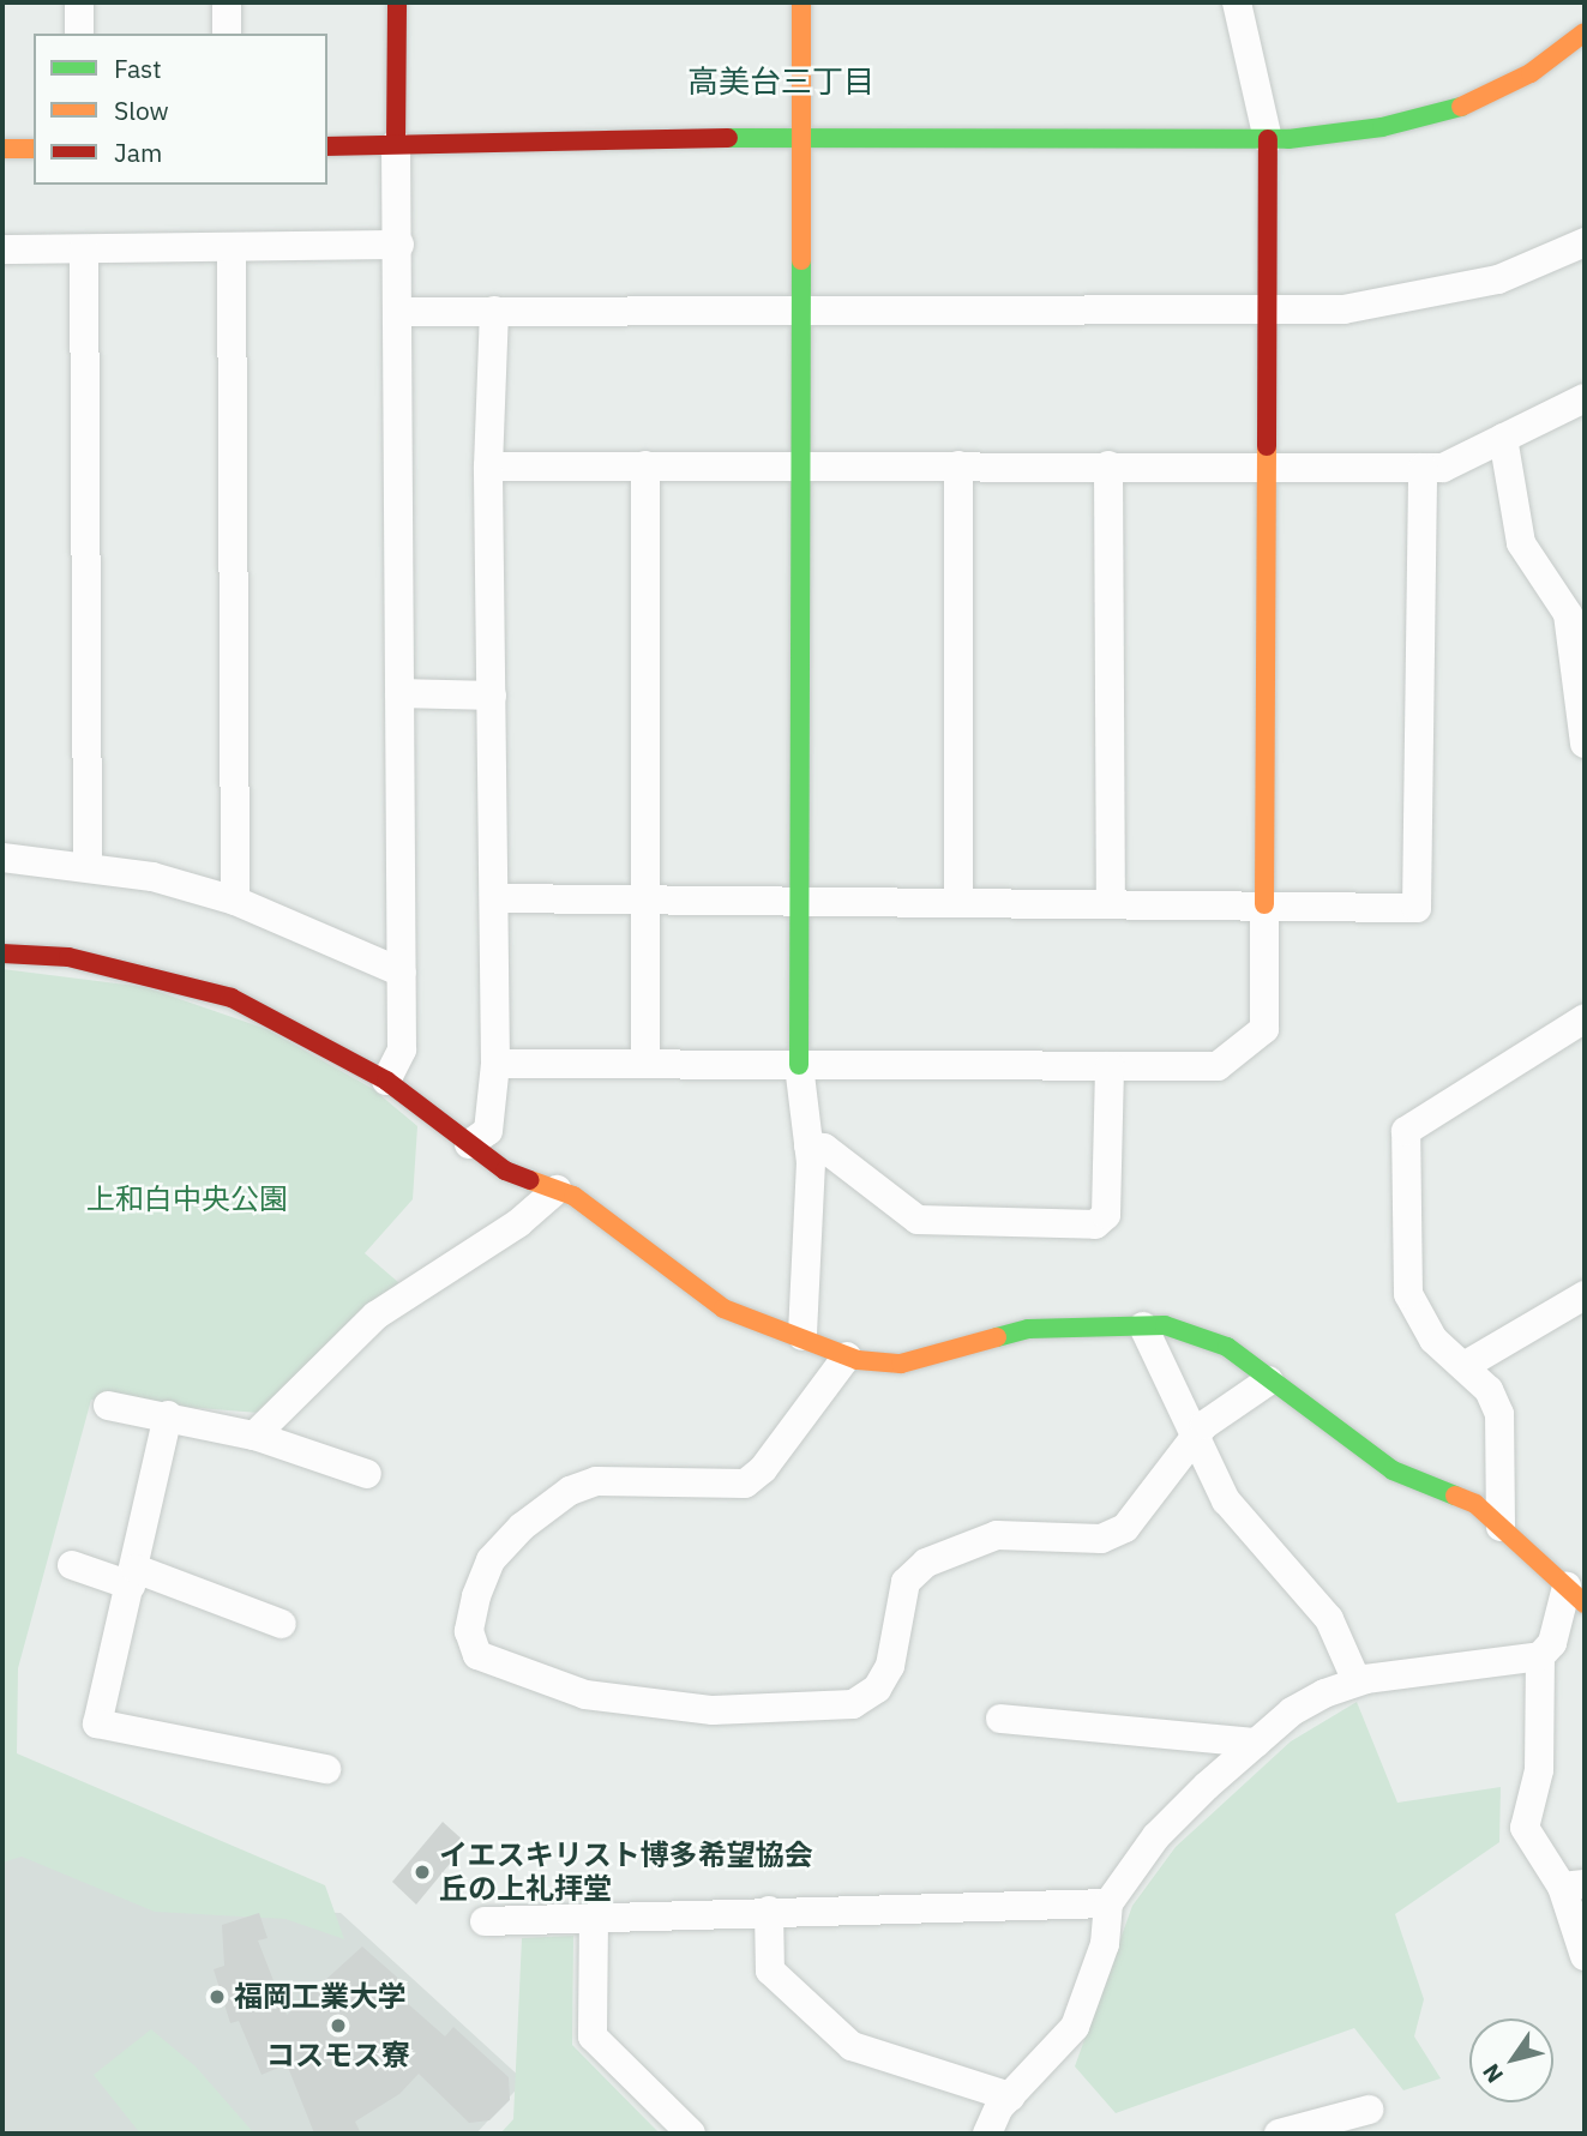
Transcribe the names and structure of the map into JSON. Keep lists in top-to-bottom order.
{
  "districts": ["高美台三丁目"],
  "parks": ["上和白中央公園"],
  "places": ["イエスキリスト博多希望協会 丘の上礼拝堂", "福岡工業大学", "コスモス寮"],
  "legend": ["Fast", "Slow", "Jam"],
  "north": "bottom left"
}
